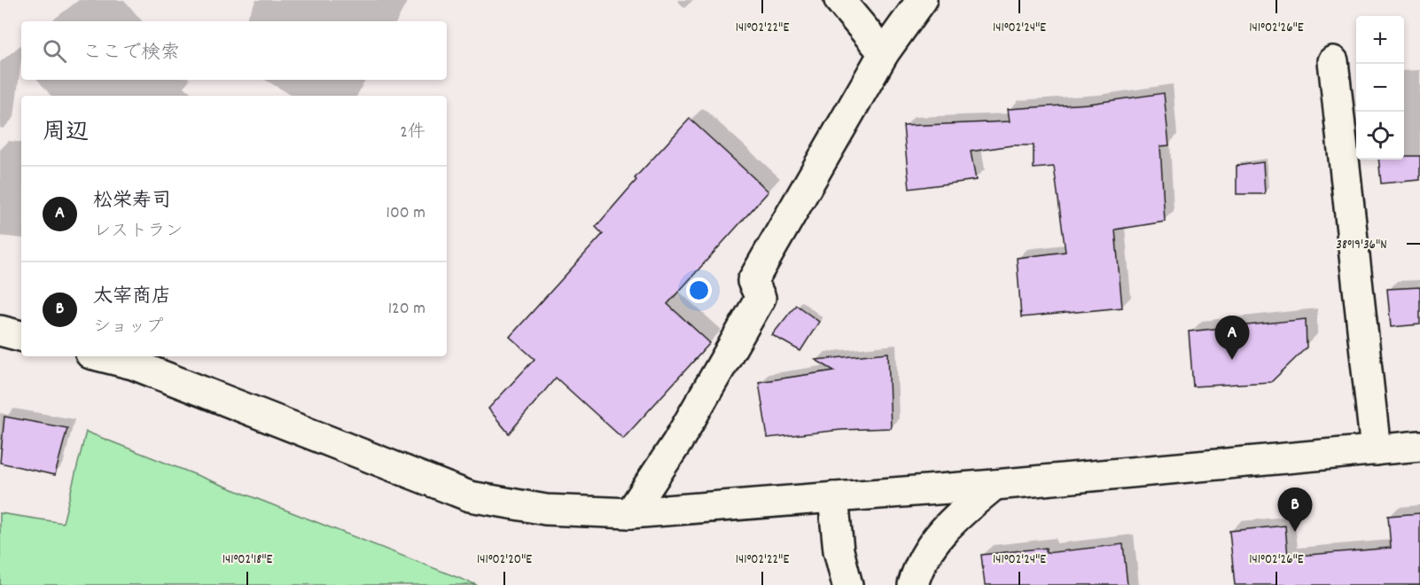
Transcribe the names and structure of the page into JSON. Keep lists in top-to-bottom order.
{
  "page": {
    "map_buttons": ["+", "−"],
    "search": "ここで検索",
    "heading": ["周辺", "2件"],
    "list": [
      {
        "mark": "A",
        "name": "松栄寿司",
        "note": "レストラン",
        "value": "100 m"
      },
      {
        "mark": "B",
        "name": "太宰商店",
        "note": "ショップ",
        "value": "120 m"
      }
    ],
    "pins": ["A", "B"]
  },
  "coordinates": [
    "141°02'22\"E",
    "141°02'24\"E",
    "141°02'26\"E",
    "38°19'36\"N",
    "141°02'18\"E",
    "141°02'20\"E"
  ]
}
